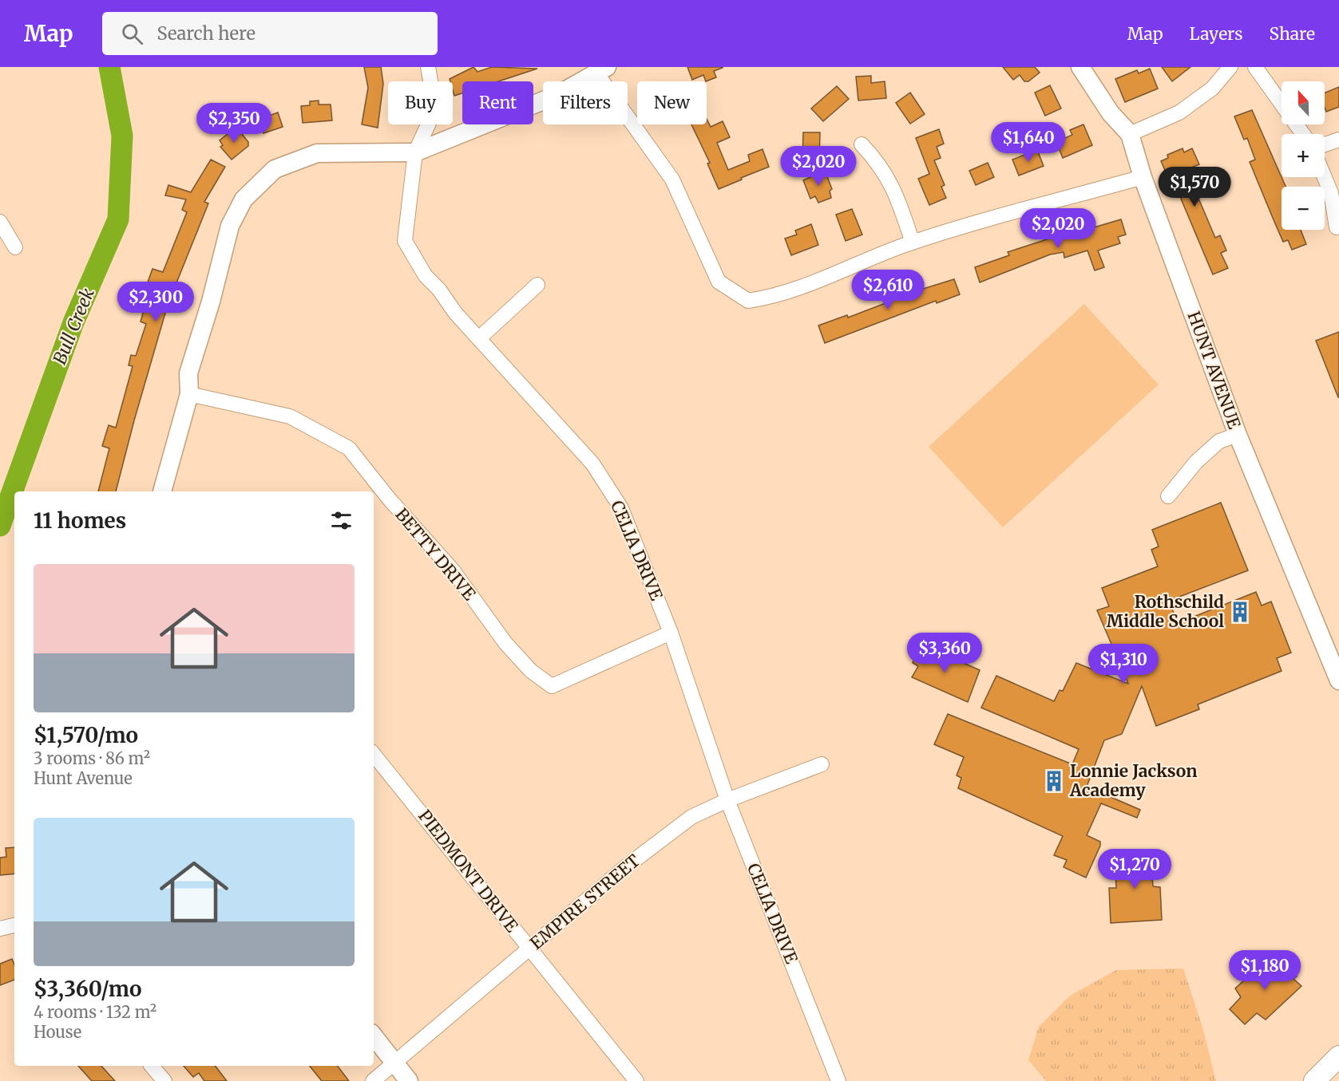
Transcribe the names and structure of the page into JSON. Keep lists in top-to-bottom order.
{
  "streets": {
    "street": [
      "HUNT AVENUE",
      "CELIA DRIVE",
      "BETTY DRIVE",
      "PIEDMONT DRIVE",
      "EMPIRE STREET"
    ]
  },
  "crossings": [
    ["CELIA DRIVE", "BETTY DRIVE"],
    ["CELIA DRIVE", "EMPIRE STREET"],
    ["PIEDMONT DRIVE", "EMPIRE STREET"]
  ],
  "water": ["Bull Creek"],
  "places": {
    "building": ["Rothschild Middle School", "Lonnie Jackson Academy"]
  },
  "north": "top",
  "page": {
    "header": "Map",
    "search": "Search here",
    "nav": ["Map", "Layers", "Share"],
    "map_buttons": ["+", "−"],
    "chip": [
      "Buy",
      "Rent",
      "Filters",
      "New"
    ],
    "price": [
      "$2,350",
      "$1,640",
      "$2,020",
      "$1,570",
      "$2,020",
      "$2,610",
      "$2,300",
      "$3,360",
      "$1,310",
      "$1,270",
      "$1,180"
    ],
    "heading": "11 homes",
    "list": [
      {
        "name": "$1,570/mo",
        "note": "3 rooms · 86 m² · Hunt Avenue"
      },
      {
        "name": "$3,360/mo",
        "note": "4 rooms · 132 m² · House"
      }
    ]
  }
}
